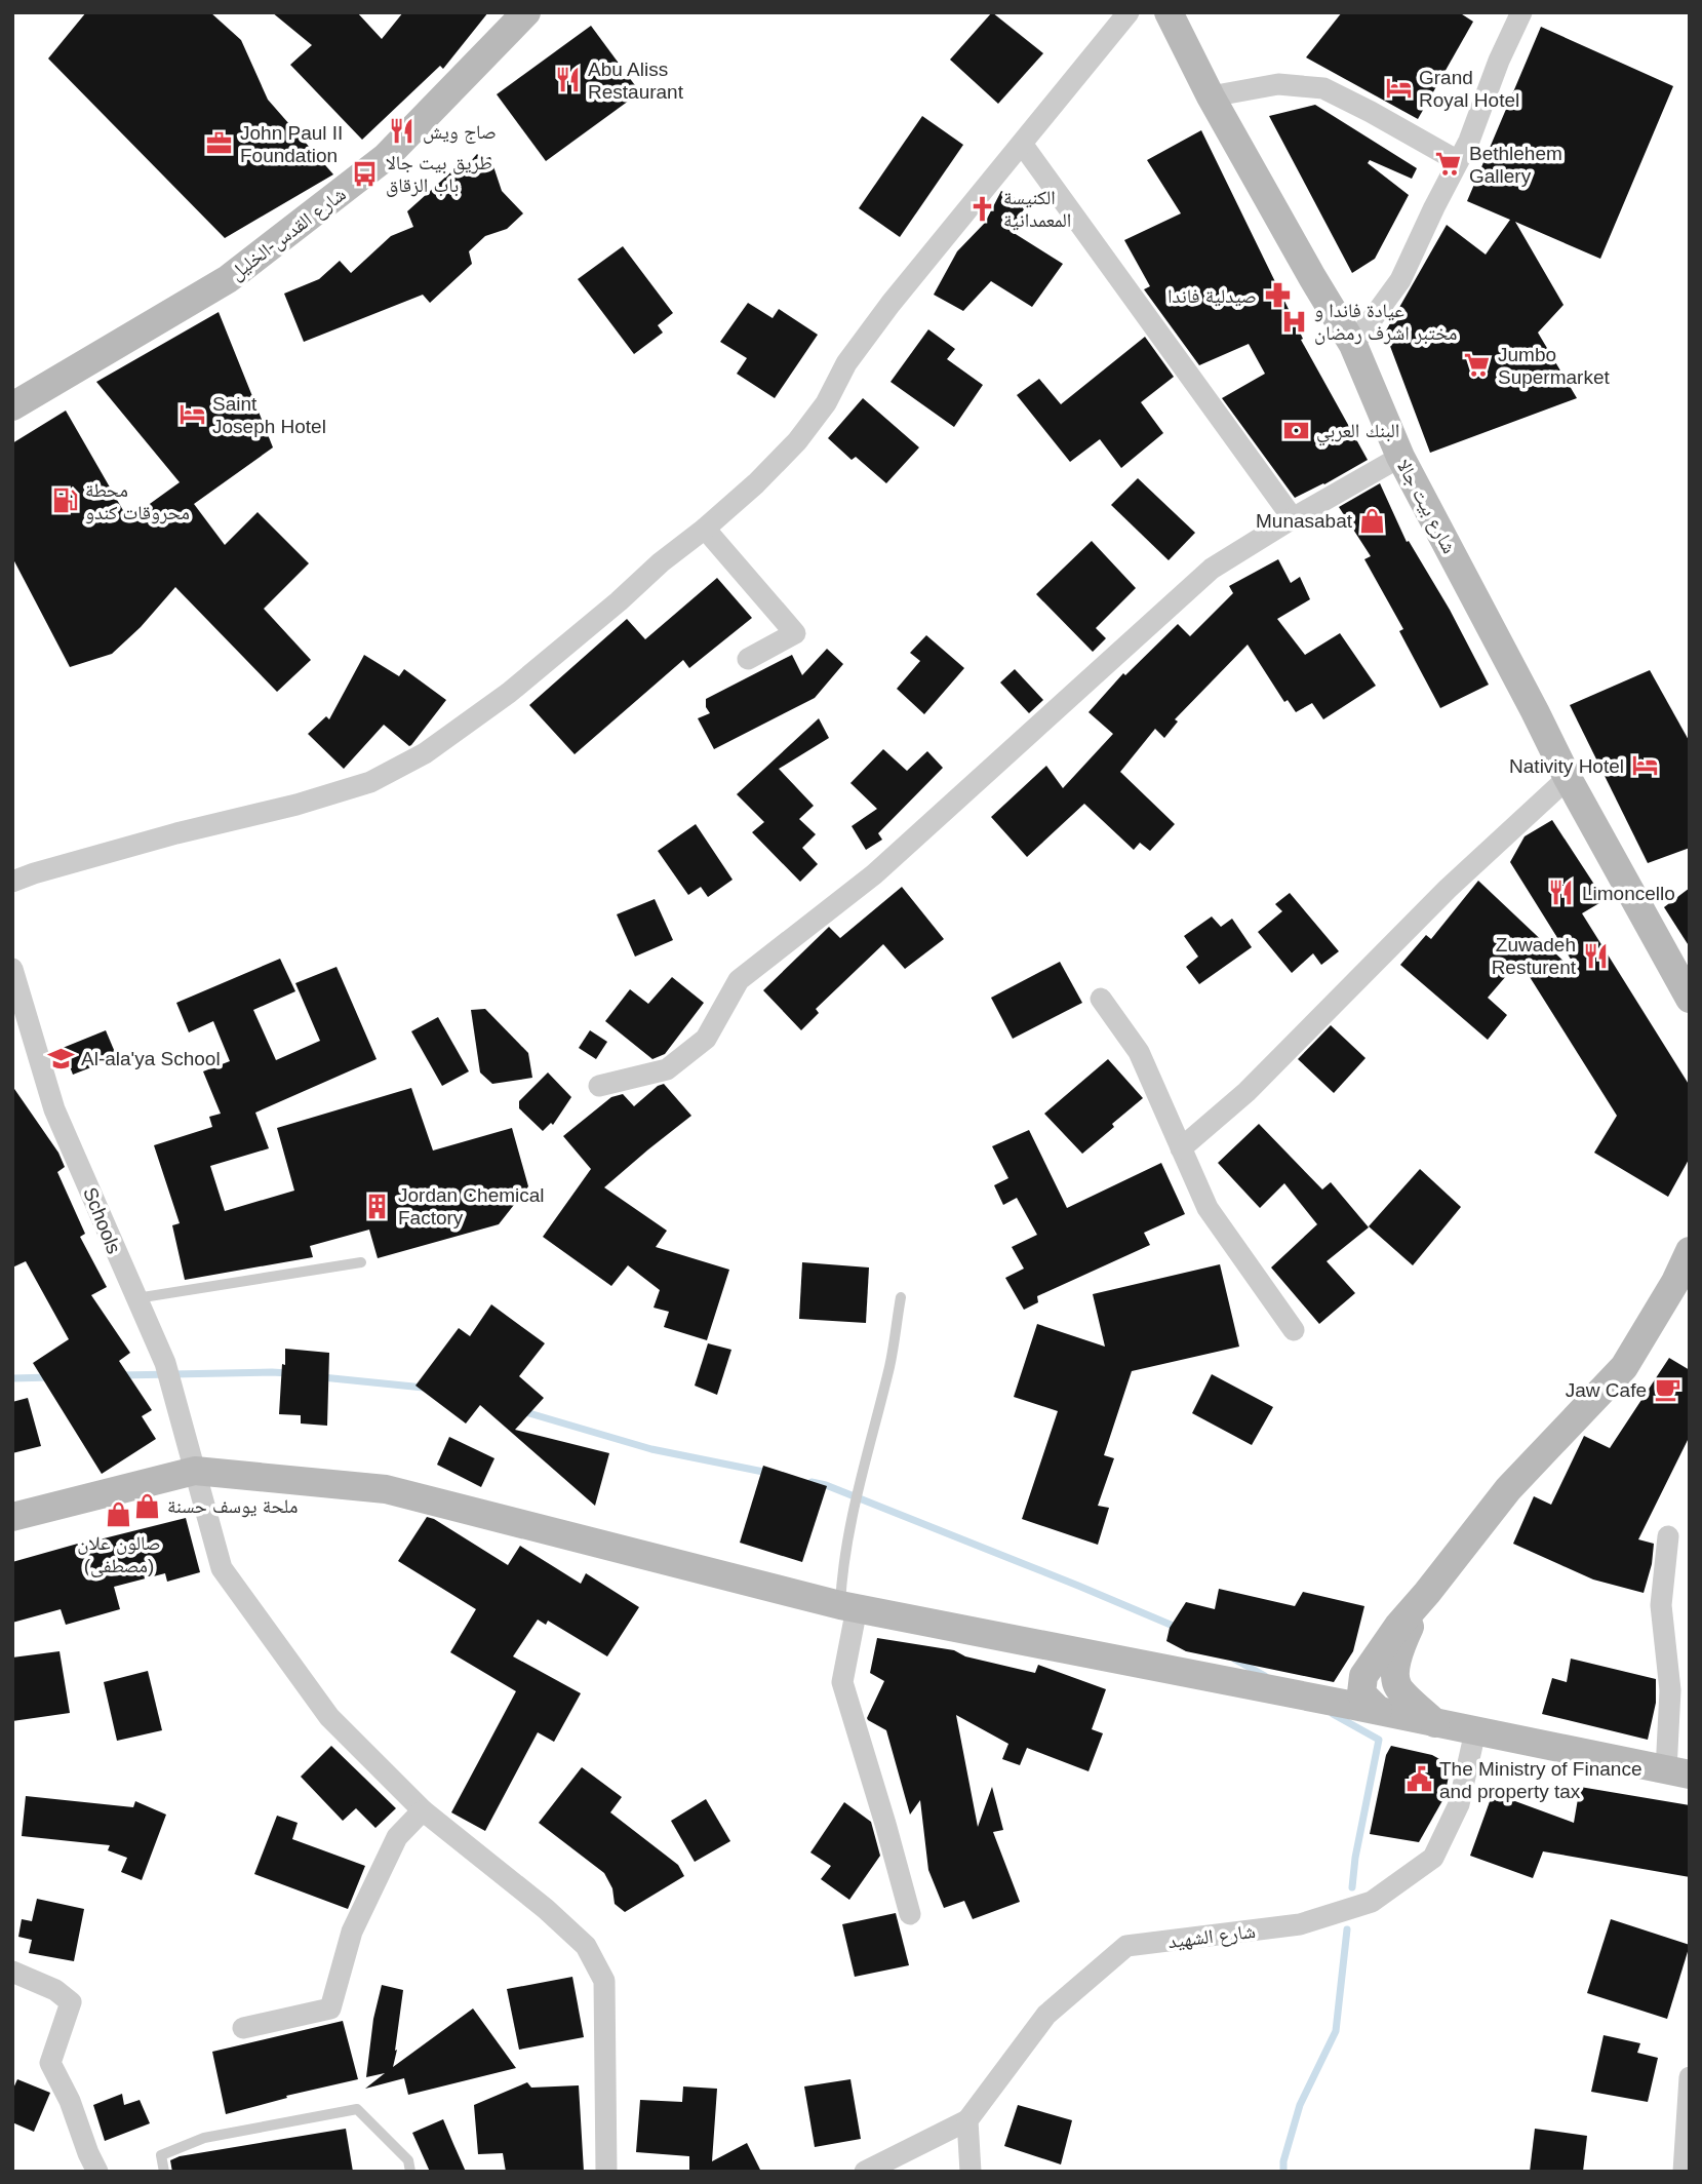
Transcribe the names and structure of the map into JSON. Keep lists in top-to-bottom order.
{
  "streets": {
    "street": [
      "شارع القدس-الخليل",
      "شارع بيت جالا",
      "Schools",
      "شارع الشهيد"
    ]
  },
  "places": {
    "restaurant": [
      "Abu Aliss Restaurant",
      "صاج ويش",
      "Limoncello",
      "Zuwadeh Resturent"
    ],
    "hotel": ["Grand Royal Hotel", "Saint Joseph Hotel", "Nativity Hotel"],
    "office": ["John Paul II Foundation"],
    "supermarket": ["Bethlehem Gallery", "Jumbo Supermarket"],
    "bus stop": ["طريق بيت جالا باب الزقاق"],
    "church": ["الكنيسة المعمدانية"],
    "pharmacy": ["صيدلية فاندا"],
    "hospital": ["عيادة فاندا و مختبر اشرف رمضان"],
    "bank": ["البنك العربي"],
    "fuel station": ["محطة محروقات كندو"],
    "shop": ["Munasabat", "ملحة يوسف حسنة", "صالون علان (مصطفى)"],
    "school or university": ["Al-ala'ya School"],
    "building": ["Jordan Chemical Factory"],
    "cafe": ["Jaw Cafe"],
    "public building": ["The Ministry of Finance and property tax"]
  }
}
